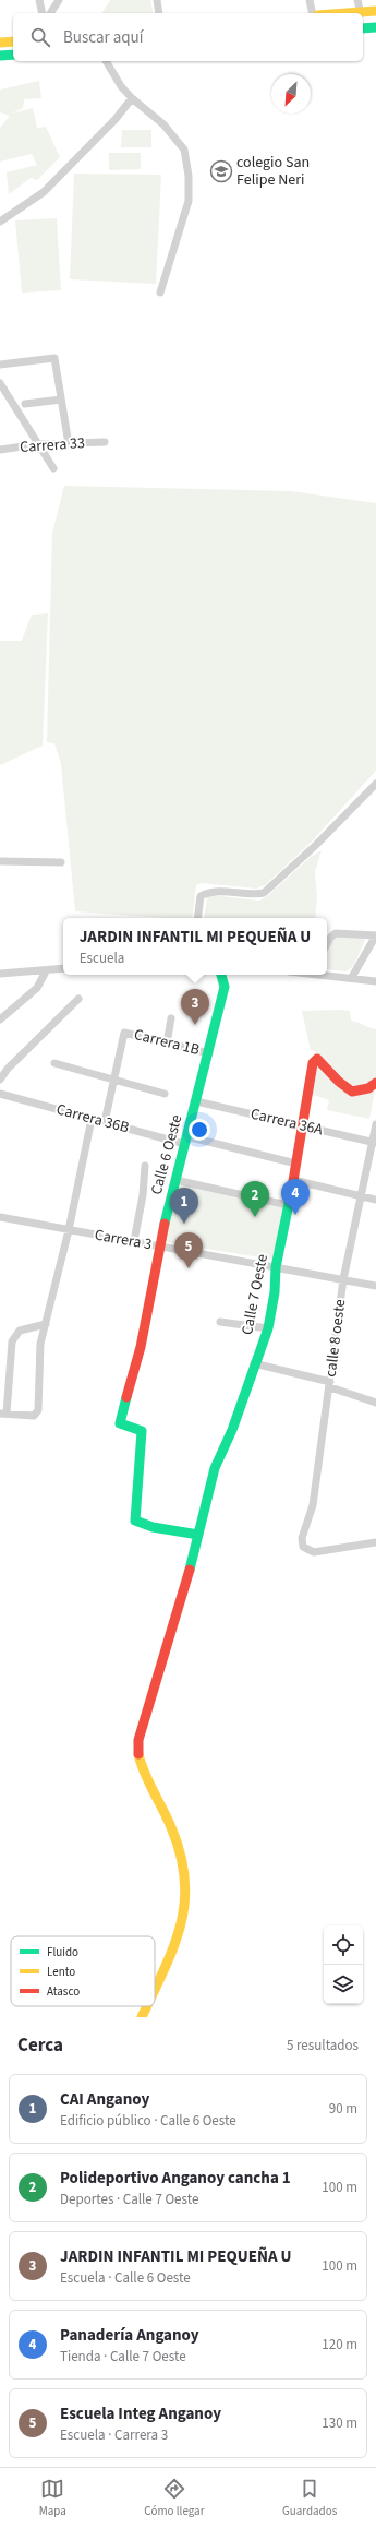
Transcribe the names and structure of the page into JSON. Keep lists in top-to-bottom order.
{
  "streets": {
    "street": [
      "Carrera 33",
      "Carrera 1B",
      "Carrera 36B",
      "Carrera 36A",
      "Calle 6 Oeste",
      "Carrera 3",
      "Calle 7 Oeste",
      "calle 8 oeste"
    ]
  },
  "crossings": [
    ["Carrera 1B", "Calle 6 Oeste"],
    ["Carrera 36B", "Calle 6 Oeste"],
    ["Carrera 36B", "Calle 7 Oeste"],
    ["Carrera 36A", "Calle 6 Oeste"],
    ["Carrera 36A", "Calle 7 Oeste"],
    ["Carrera 36A", "calle 8 oeste"],
    ["Calle 6 Oeste", "Carrera 3"],
    ["Calle 6 Oeste", "Calle 7 Oeste"],
    ["Carrera 3", "Calle 7 Oeste"],
    ["Carrera 3", "calle 8 oeste"]
  ],
  "places": {
    "school or university": ["colegio San Felipe Neri"]
  },
  "legend": ["Fluido", "Lento", "Atasco"],
  "north": "bottom left",
  "page": {
    "search": "Buscar aquí",
    "popup": ["JARDIN INFANTIL MI PEQUEÑA U", "Escuela"],
    "pins": [
      "3",
      "4",
      "2",
      "1",
      "5"
    ],
    "heading": ["Cerca", "5 resultados"],
    "list": [
      {
        "mark": "1",
        "name": "CAI Anganoy",
        "note": "Edificio público · Calle 6 Oeste",
        "value": "90 m"
      },
      {
        "mark": "2",
        "name": "Polideportivo Anganoy cancha 1",
        "note": "Deportes · Calle 7 Oeste",
        "value": "100 m"
      },
      {
        "mark": "3",
        "name": "JARDIN INFANTIL MI PEQUEÑA U",
        "note": "Escuela · Calle 6 Oeste",
        "value": "100 m"
      },
      {
        "mark": "4",
        "name": "Panadería Anganoy",
        "note": "Tienda · Calle 7 Oeste",
        "value": "120 m"
      },
      {
        "mark": "5",
        "name": "Escuela Integ Anganoy",
        "note": "Escuela · Carrera 3",
        "value": "130 m"
      }
    ],
    "nav": ["Mapa", "Cómo llegar", "Guardados"]
  }
}
